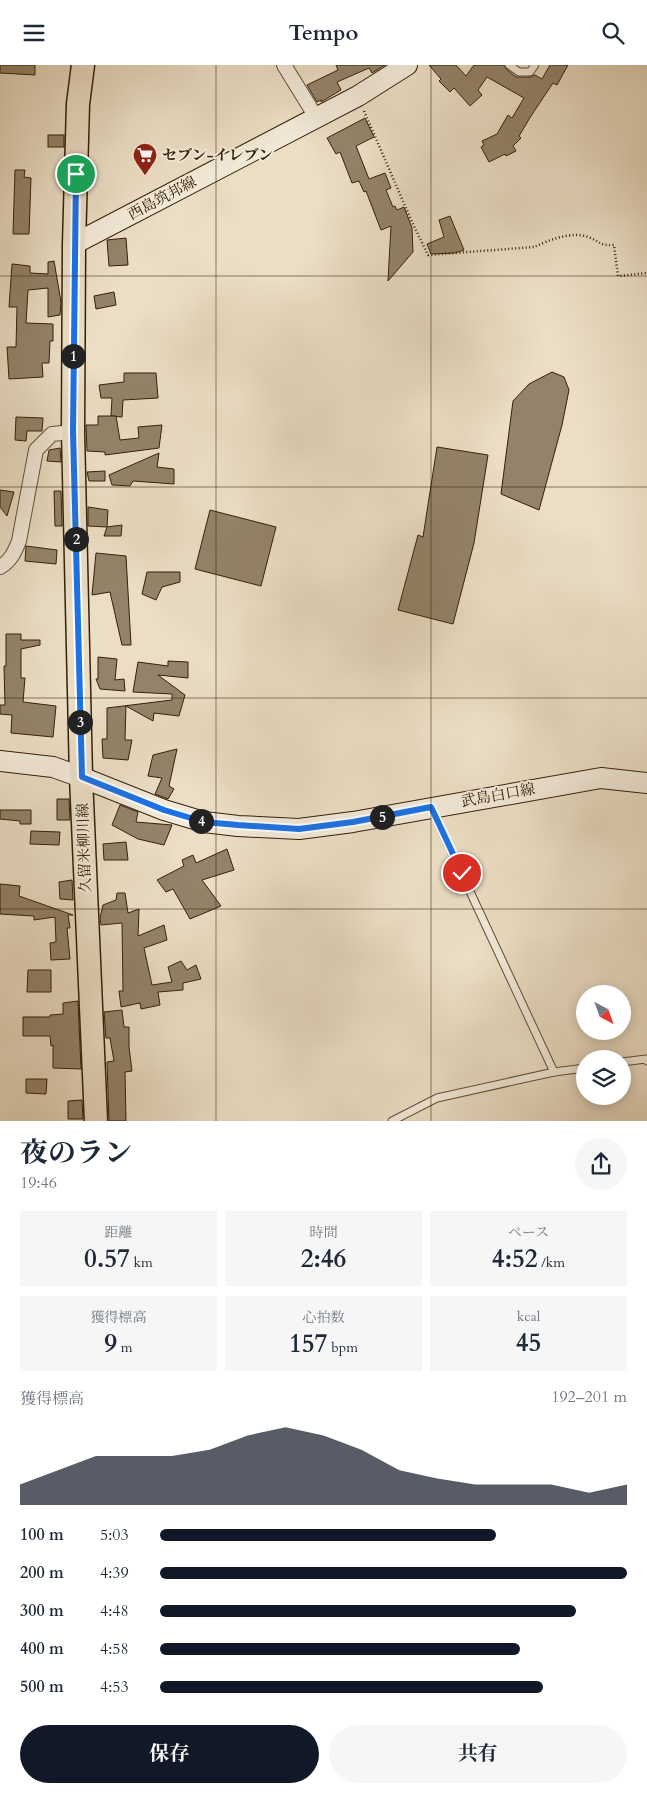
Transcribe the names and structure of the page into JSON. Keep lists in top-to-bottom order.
{
  "streets": {
    "main road": ["西島筑邦線", "武島白口線", "久留米柳川線"]
  },
  "crossings": [
    ["西島筑邦線", "久留米柳川線"],
    ["武島白口線", "久留米柳川線"]
  ],
  "places": {
    "supermarket": ["セブン-イレブン"]
  },
  "north": "bottom right",
  "page": {
    "header": "Tempo",
    "pins": [
      "1",
      "2",
      "3",
      "5",
      "4"
    ],
    "heading": ["夜のラン", "19:46"],
    "stats": [
      ["距離", "0.57 km"],
      ["時間", "2:46"],
      ["ペース", "4:52 /km"],
      ["獲得標高", "9 m"],
      ["心拍数", "157 bpm"],
      ["kcal", "45"]
    ],
    "chart": ["獲得標高", "192–201 m"],
    "list": [
      {
        "name": "100 m",
        "note": "5:03"
      },
      {
        "name": "200 m",
        "note": "4:39"
      },
      {
        "name": "300 m",
        "note": "4:48"
      },
      {
        "name": "400 m",
        "note": "4:58"
      },
      {
        "name": "500 m",
        "note": "4:53"
      }
    ],
    "buttons": ["保存", "共有"]
  }
}
